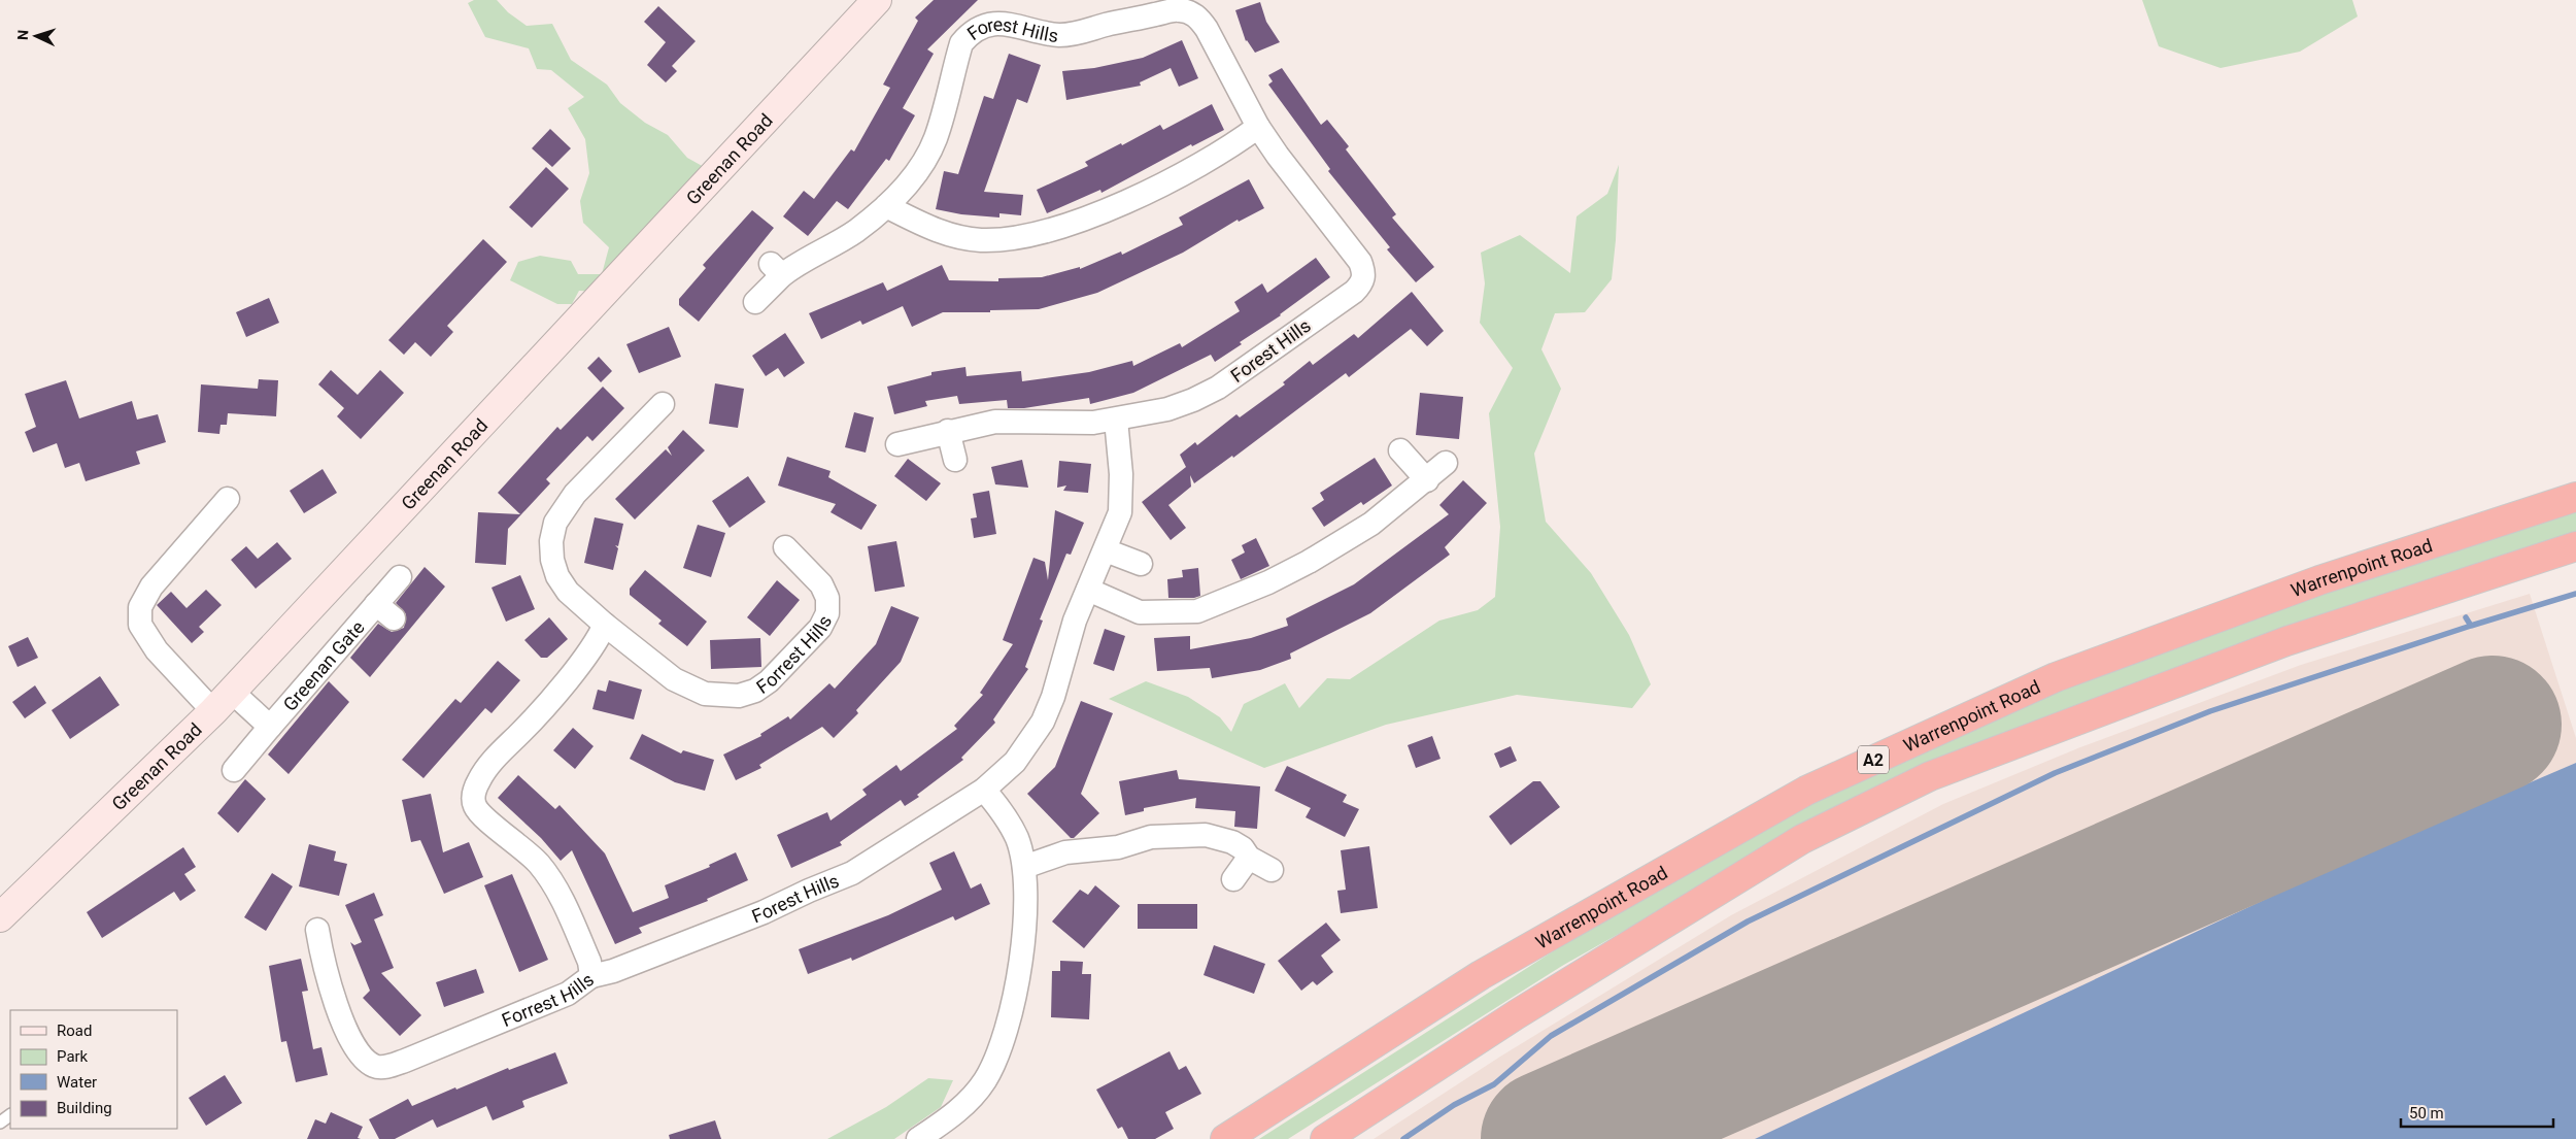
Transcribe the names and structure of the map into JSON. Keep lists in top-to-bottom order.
{
  "streets": {
    "highway": ["Warrenpoint Road", "A2"],
    "street": [
      "Forest Hills",
      "Greenan Road",
      "Forrest Hills",
      "Greenan Gate"
    ]
  },
  "crossings": [
    ["Forest Hills", "Forrest Hills"],
    ["Greenan Road", "Greenan Gate"]
  ],
  "legend": [
    "Road",
    "Park",
    "Water",
    "Building"
  ],
  "scale_bar": "50 m",
  "north": "left"
}
